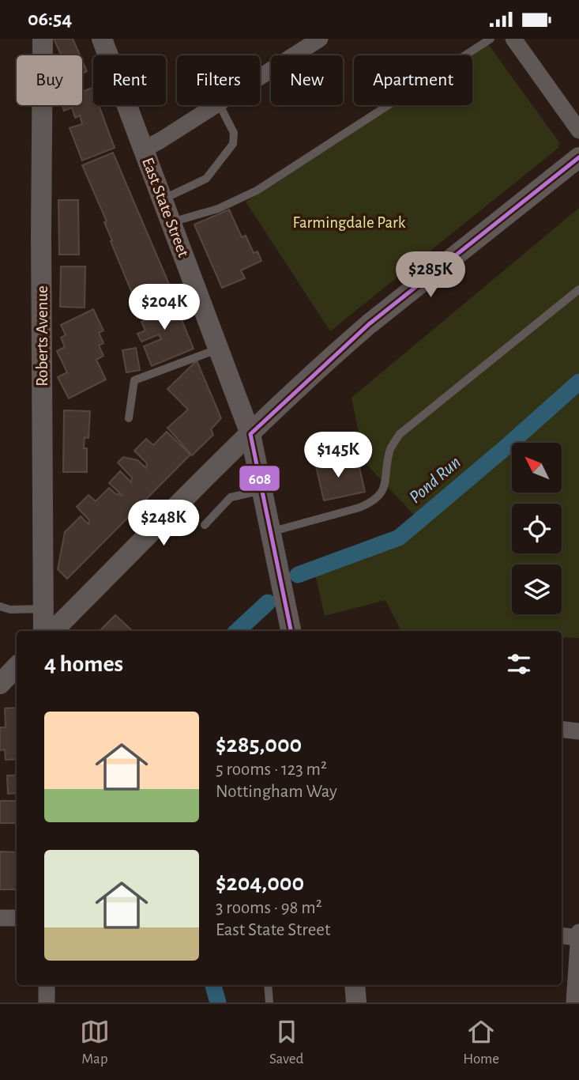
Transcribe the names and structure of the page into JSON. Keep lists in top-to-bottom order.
{
  "streets": {
    "street": ["East State Street", "Roberts Avenue"]
  },
  "water": ["Pond Run"],
  "parks": ["Farmingdale Park"],
  "lines": ["transit line 608"],
  "north": "top left",
  "page": {
    "status": "06:54",
    "chip": [
      "Buy",
      "Rent",
      "Filters",
      "New",
      "Apartment"
    ],
    "price": [
      "$285K",
      "$204K",
      "$145K",
      "$248K"
    ],
    "heading": "4 homes",
    "list": [
      {
        "name": "$285,000",
        "note": "5 rooms · 123 m² · Nottingham Way"
      },
      {
        "name": "$204,000",
        "note": "3 rooms · 98 m² · East State Street"
      }
    ],
    "tabs": ["Map", "Saved", "Home"]
  }
}
